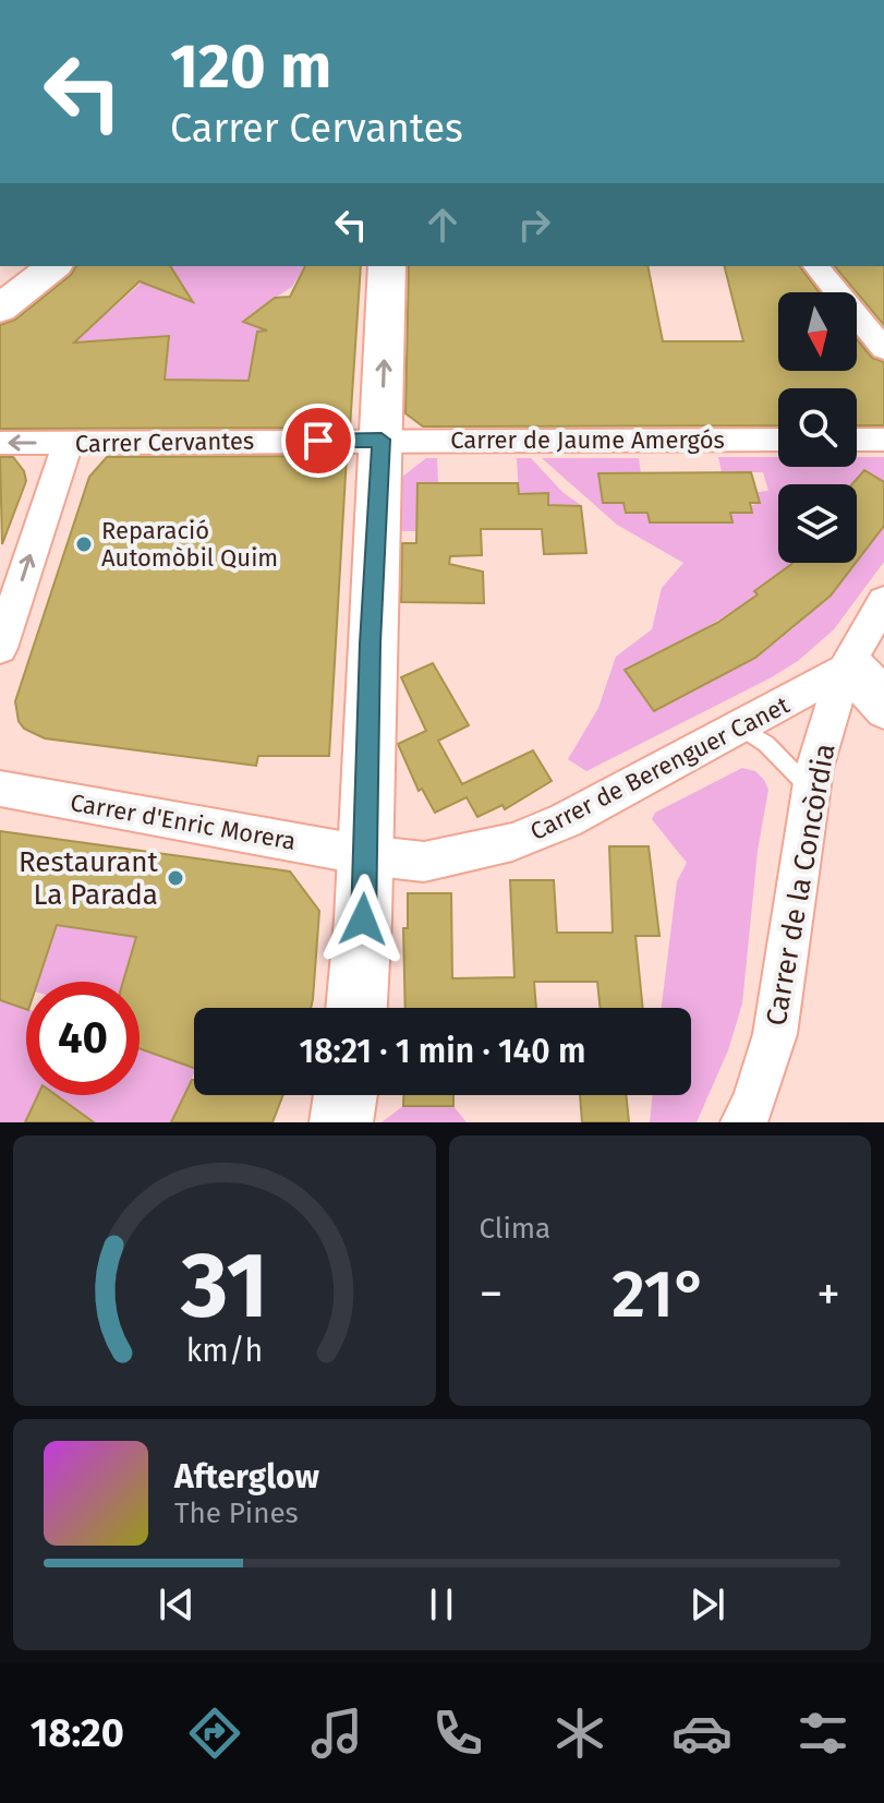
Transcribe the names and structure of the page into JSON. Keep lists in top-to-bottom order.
{
  "streets": {
    "street": [
      "Carrer de Jaume Amergós",
      "Carrer Cervantes",
      "Carrer de Berenguer Canet",
      "Carrer d'Enric Morera",
      "Carrer de la Concòrdia"
    ]
  },
  "crossings": [
    ["Carrer de Jaume Amergós", "Carrer Cervantes"],
    ["Carrer de Berenguer Canet", "Carrer d'Enric Morera"],
    ["Carrer de Berenguer Canet", "Carrer de la Concòrdia"]
  ],
  "places": ["Reparació Automòbil Quim", "Restaurant La Parada"],
  "north": "bottom",
  "page": {
    "turn": ["120 m", "Carrer Cervantes"],
    "limit": "40",
    "trip": "18:21 · 1 min · 140 m",
    "tile": "Clima",
    "heat": ["−", "21°", "+"],
    "song": ["Afterglow", "The Pines"],
    "tabs": "18:20",
    "gauge": ["31", "km/h"]
  }
}
